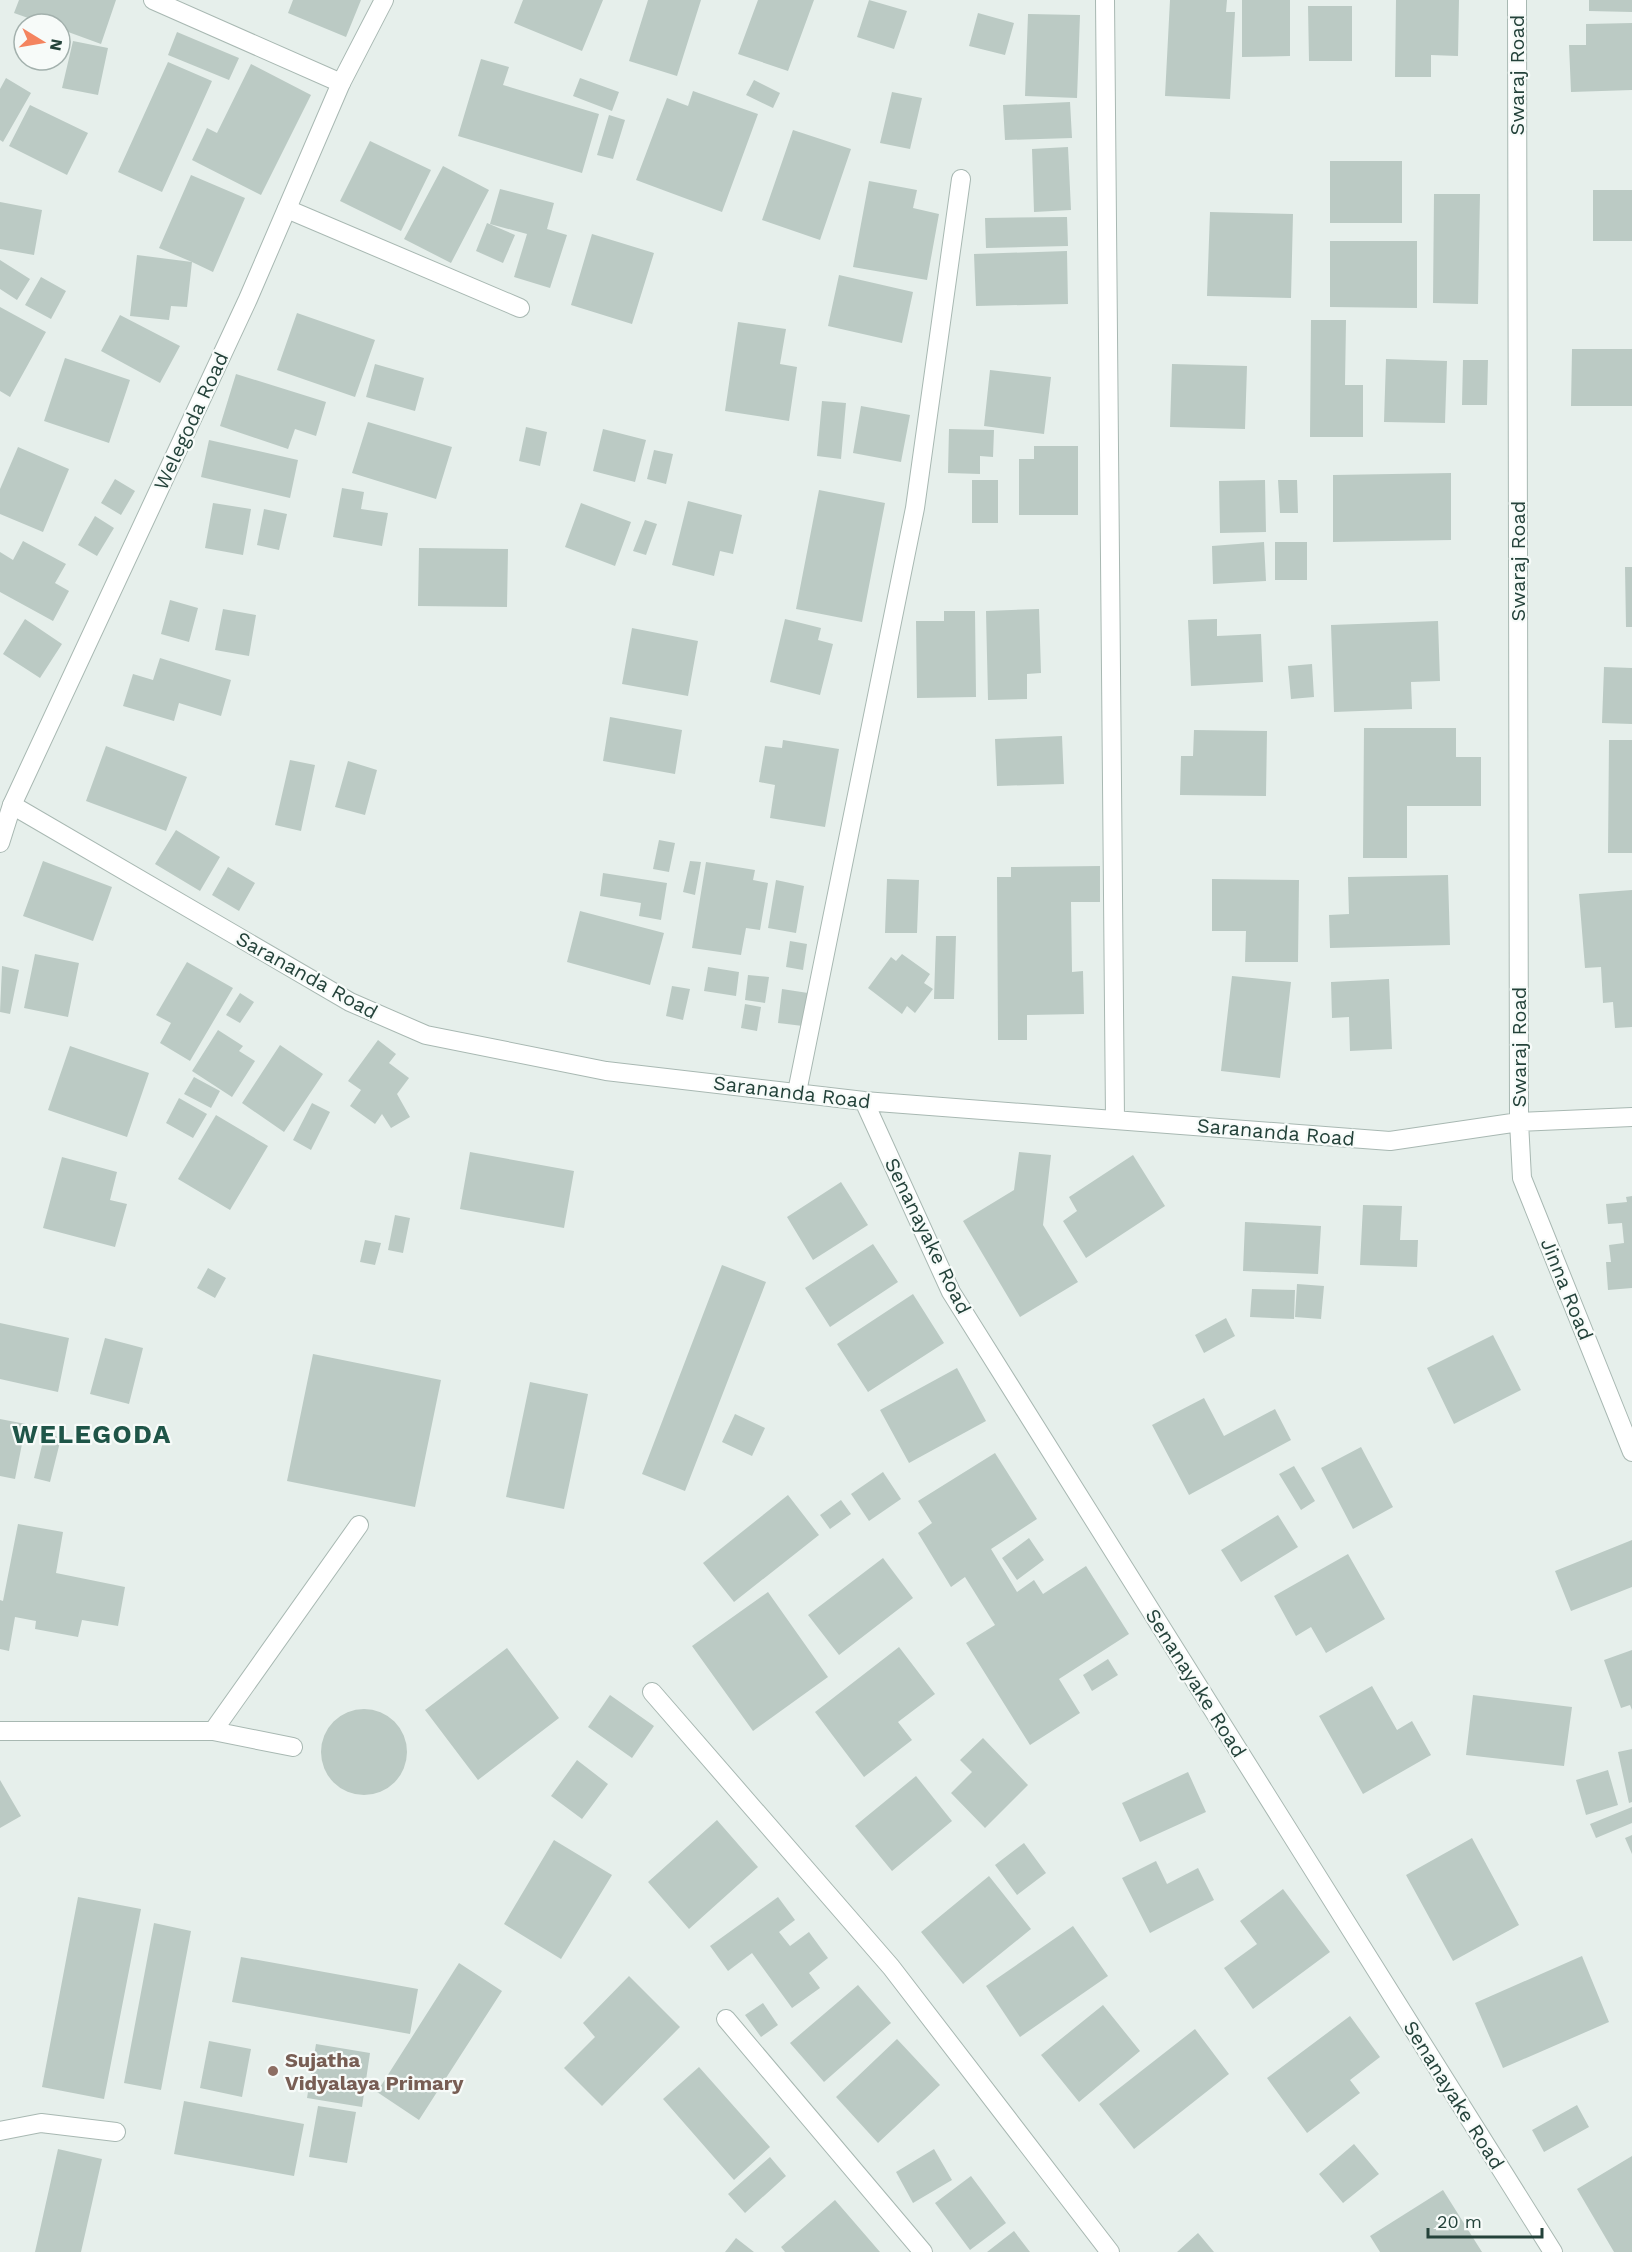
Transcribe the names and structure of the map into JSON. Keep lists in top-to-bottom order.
{
  "streets": {
    "street": [
      "Swaraj Road",
      "Welegoda Road",
      "Sarananda Road",
      "Senanayake Road",
      "Jinna Road"
    ]
  },
  "crossings": [
    ["Swaraj Road", "Sarananda Road"],
    ["Swaraj Road", "Jinna Road"],
    ["Welegoda Road", "Sarananda Road"],
    ["Sarananda Road", "Senanayake Road"],
    ["Sarananda Road", "Jinna Road"]
  ],
  "districts": ["WELEGODA"],
  "places": ["Sujatha Vidyalaya Primary"],
  "scale_bar": "20 m",
  "north": "right"
}
